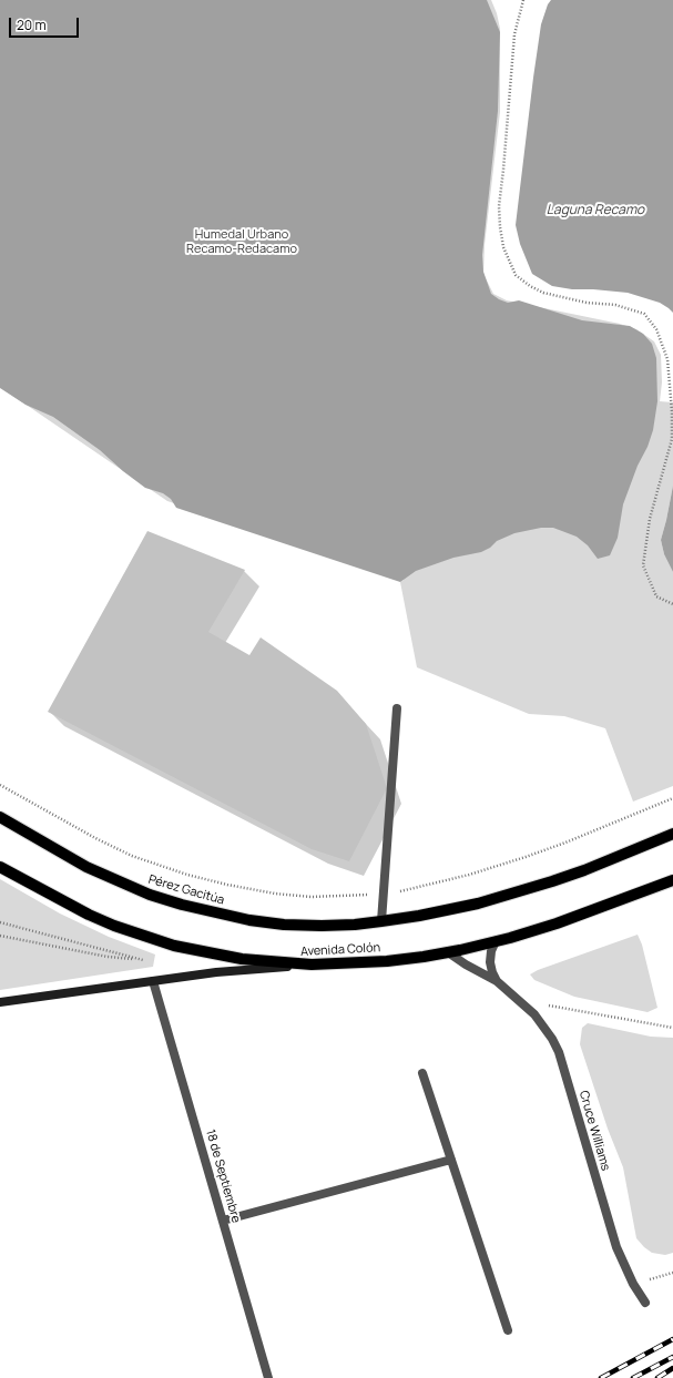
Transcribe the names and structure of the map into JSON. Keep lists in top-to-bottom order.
{
  "streets": {
    "main road": ["Pérez Gacitúa", "Avenida Colón"],
    "street": ["Cruce Williams", "18 de Septiembre"]
  },
  "crossings": [
    ["Avenida Colón", "Cruce Williams"],
    ["Avenida Colón", "18 de Septiembre"]
  ],
  "water": ["Laguna Recamo"],
  "parks": ["Humedal Urbano Recamo-Redacamo"],
  "scale_bar": "20 m"
}
